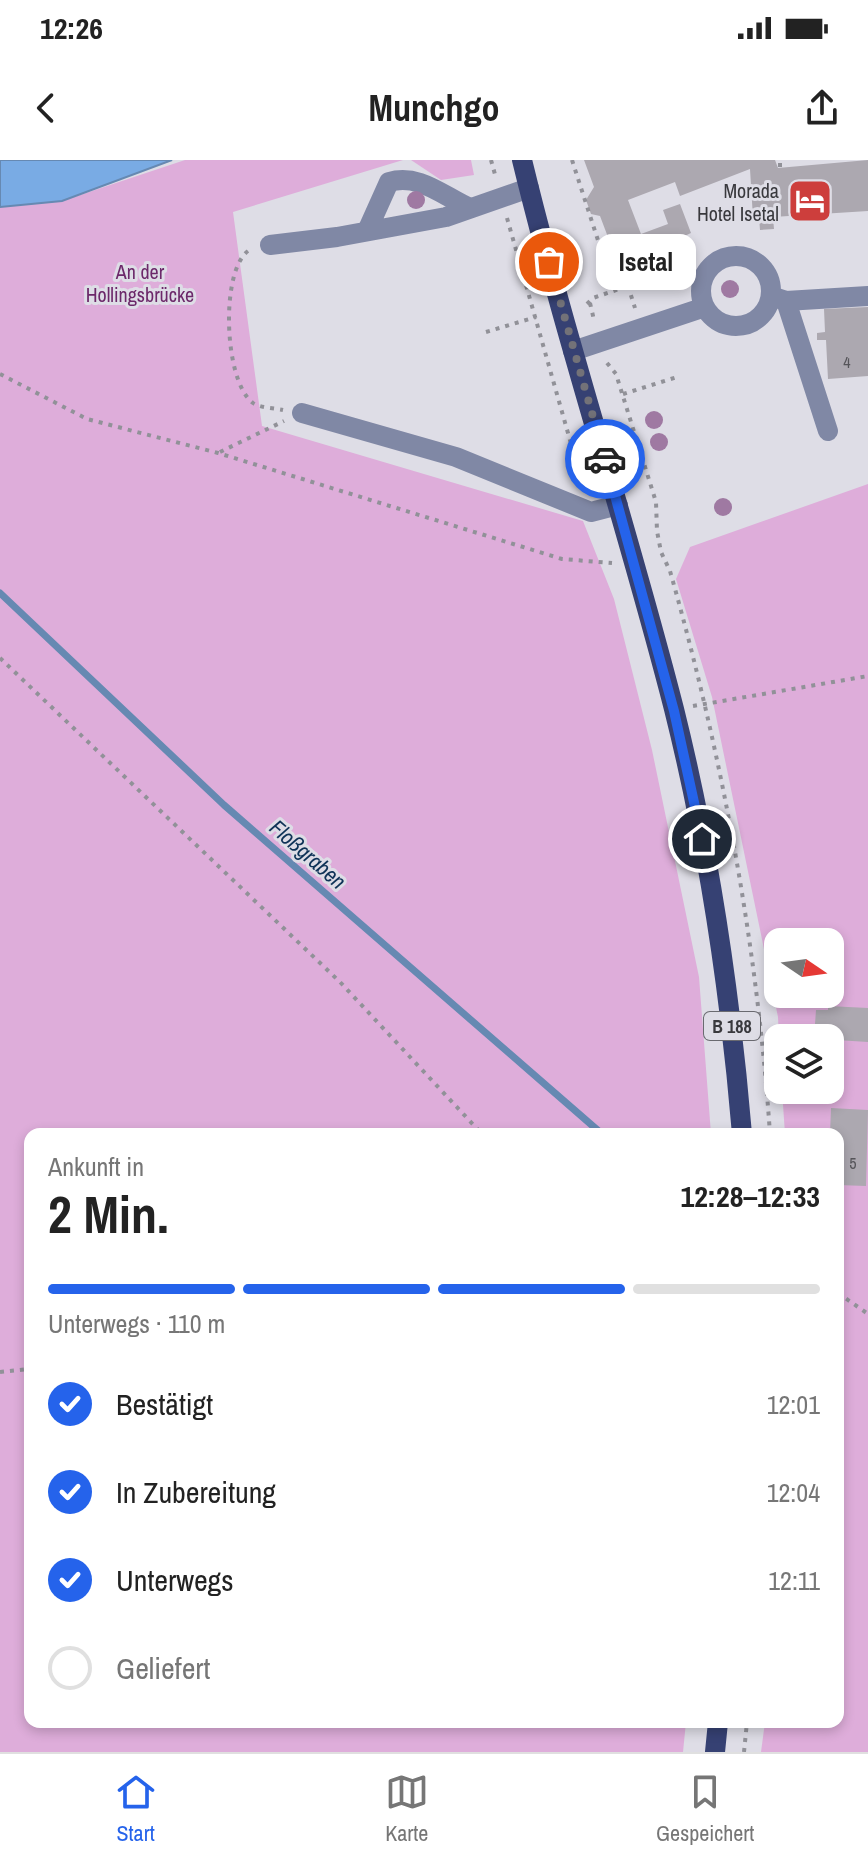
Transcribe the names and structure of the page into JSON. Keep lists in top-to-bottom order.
{
  "streets": {
    "main road": ["B 188"]
  },
  "water": ["Floßgraben"],
  "parks": ["An der Hollingsbrücke"],
  "places": {
    "hotel": ["Morada Hotel Isetal"],
    "other": ["Isetal"]
  },
  "house_numbers": ["4", "5"],
  "north": "right",
  "page": {
    "status": "12:26",
    "header": "Munchgo",
    "bubble": "Isetal",
    "heading": ["2 Min.", "Ankunft in", "12:28–12:33"],
    "bar": "Unterwegs · 110 m",
    "list": [
      ["Bestätigt", "12:01"],
      ["In Zubereitung", "12:04"],
      ["Unterwegs", "12:11"],
      "Geliefert"
    ],
    "tabs": ["Start", "Karte", "Gespeichert"]
  }
}
